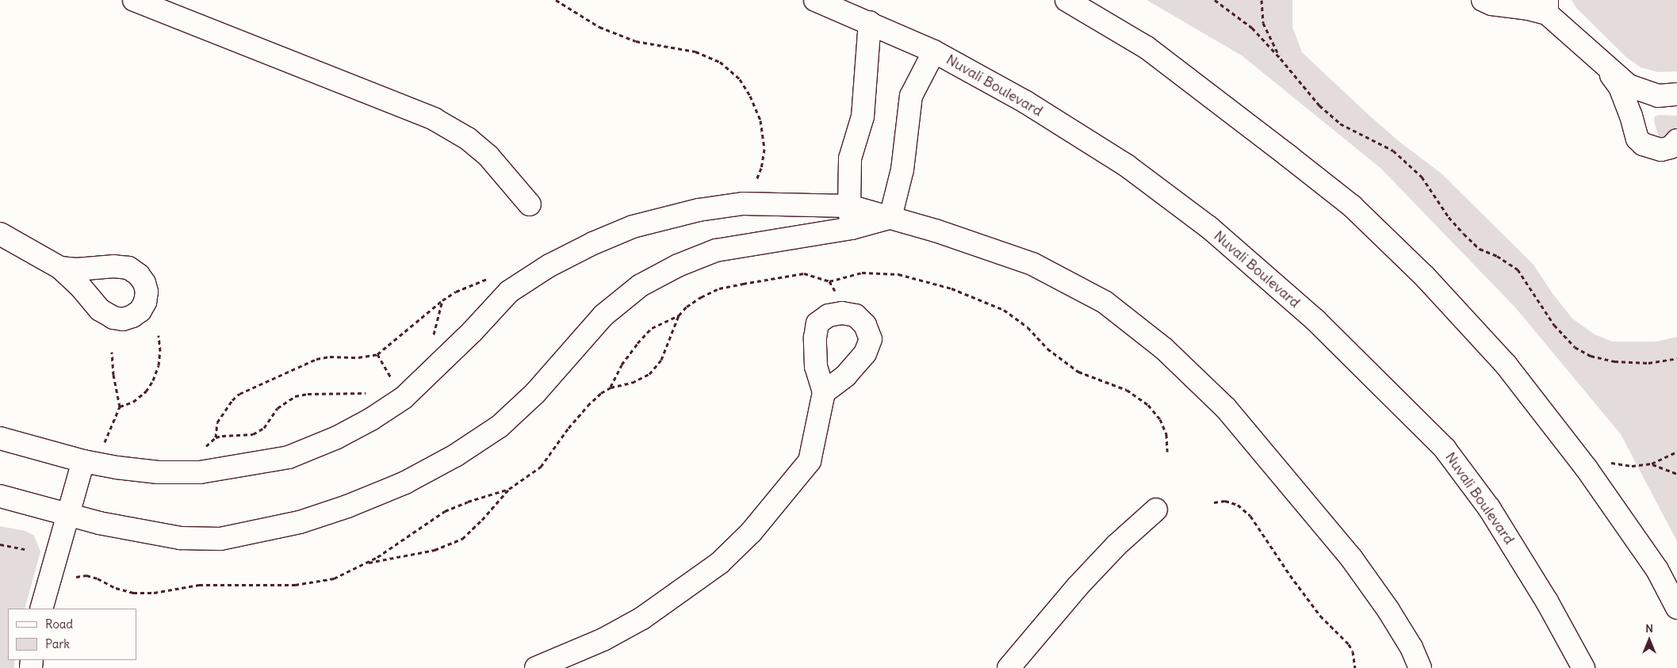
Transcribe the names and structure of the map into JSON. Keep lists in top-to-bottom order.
{
  "streets": {
    "street": ["Nuvali Boulevard"]
  },
  "legend": ["Road", "Park"],
  "north": "top"
}
